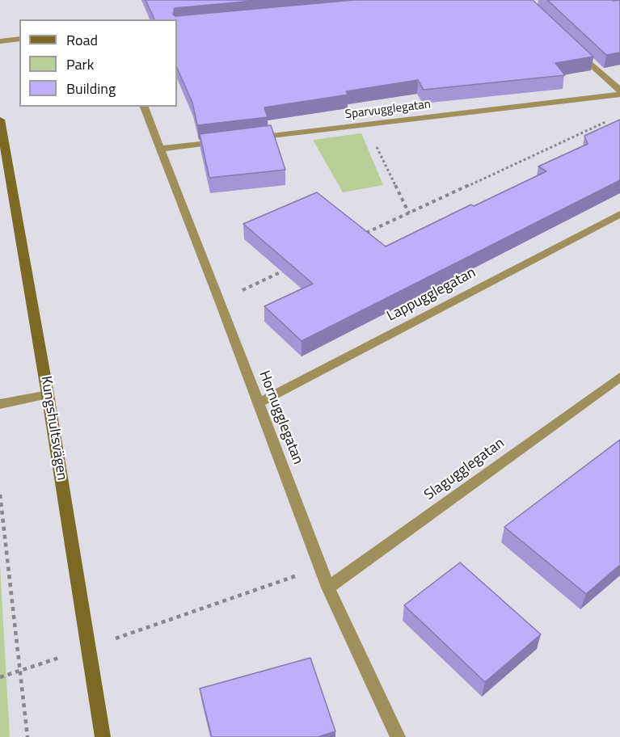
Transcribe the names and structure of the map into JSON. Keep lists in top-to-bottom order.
{
  "streets": {
    "street": [
      "Sparvugglegatan",
      "Lappugglegatan",
      "Hornugglegatan",
      "Kungshultsvägen",
      "Slagugglegatan"
    ]
  },
  "crossings": [
    ["Lappugglegatan", "Hornugglegatan"],
    ["Hornugglegatan", "Slagugglegatan"]
  ],
  "legend": ["Road", "Park", "Building"]
}
